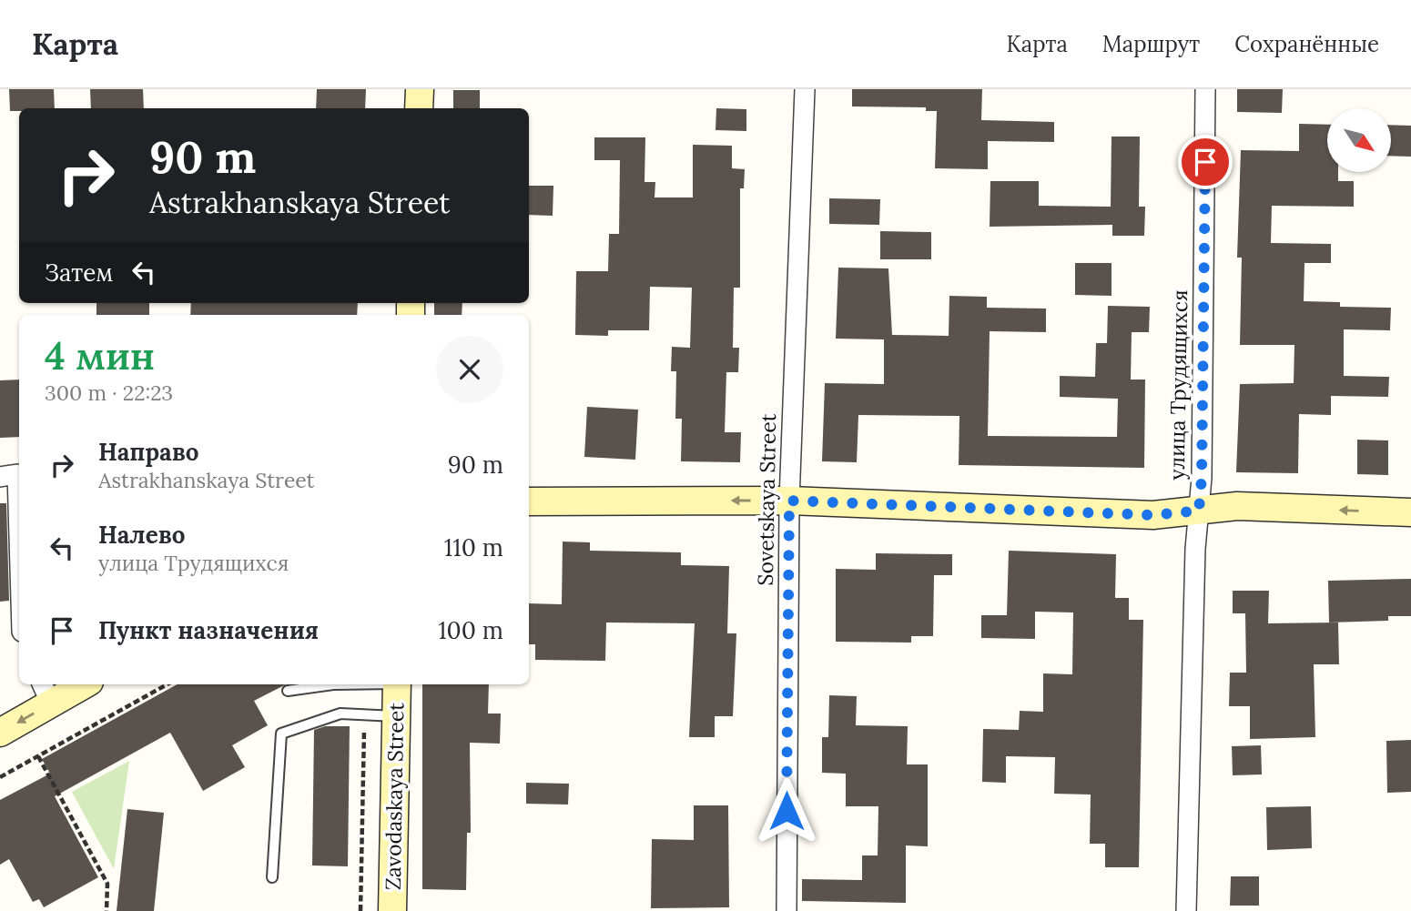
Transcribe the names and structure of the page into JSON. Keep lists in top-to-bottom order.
{
  "streets": {
    "street": ["улица Трудящихся", "Sovetskaya Street", "Zavodaskaya Street"]
  },
  "north": "bottom right",
  "page": {
    "header": "Карта",
    "nav": ["Карта", "Маршрут", "Сохранённые"],
    "turn": ["90 m", "Astrakhanskaya Street"],
    "then": "Затем",
    "heading": ["4 мин", "300 m · 22:23"],
    "list": [
      {
        "name": "Направо",
        "note": "Astrakhanskaya Street",
        "value": "90 m"
      },
      {
        "name": "Налево",
        "note": "улица Трудящихся",
        "value": "110 m"
      },
      {
        "name": "Пункт назначения",
        "value": "100 m"
      }
    ]
  }
}
